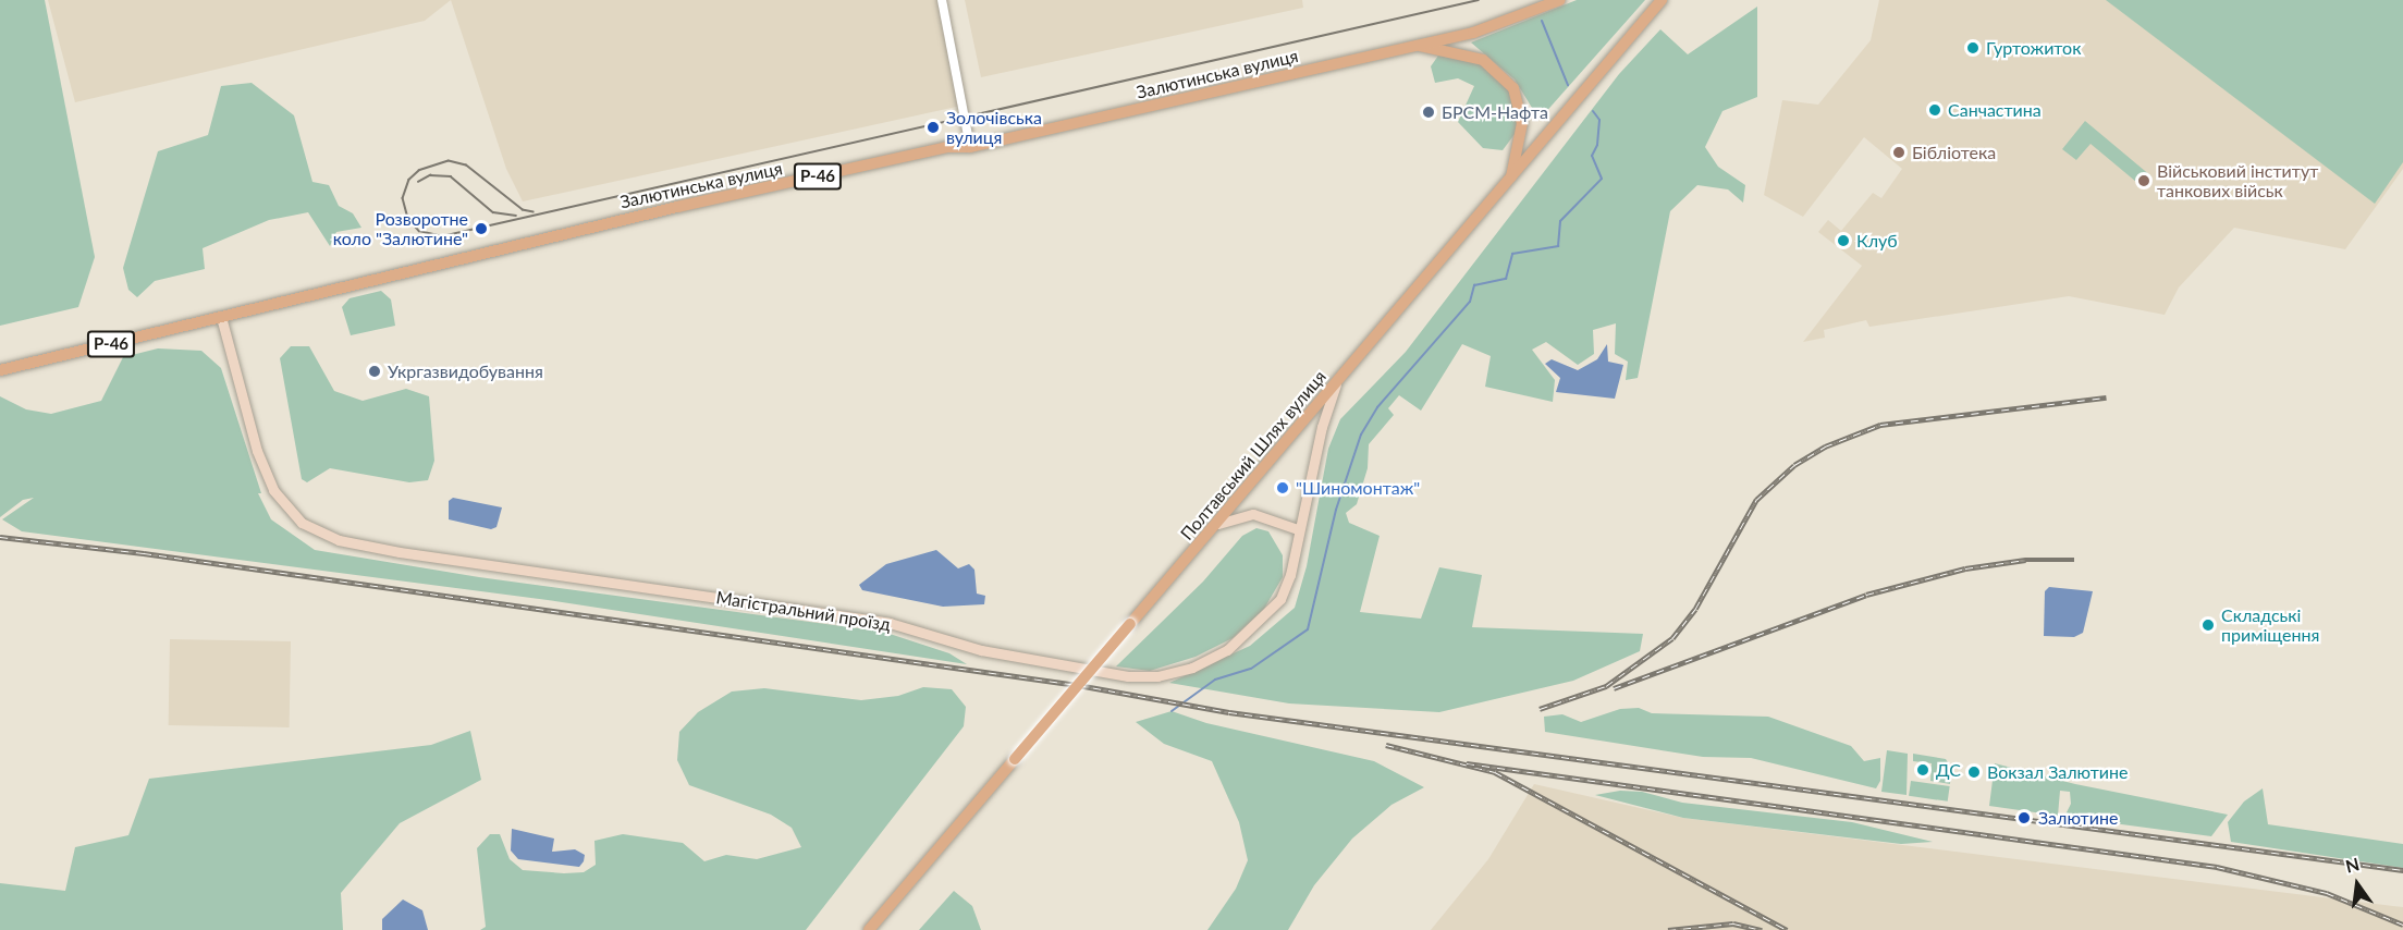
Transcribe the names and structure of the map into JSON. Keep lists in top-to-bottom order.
{
  "streets": {
    "main road": [
      "Залютинська вулиця",
      "Р-46",
      "Полтавський Шлях вулиця",
      "Магістральний проїзд"
    ]
  },
  "crossings": [
    ["Залютинська вулиця", "Магістральний проїзд"],
    ["Полтавський Шлях вулиця", "Магістральний проїзд"]
  ],
  "places": [
    "Гуртожиток",
    "Санчастина",
    "БРСМ-Нафта",
    "Золочівська вулиця",
    "Бібліотека",
    "Військовий інститут танкових військ",
    "Розворотне коло \"Залютине\"",
    "Клуб",
    "Укргазвидобування",
    "\"Шиномонтаж\"",
    "Складські приміщення",
    "ДС",
    "Вокзал Залютине",
    "Залютине"
  ],
  "north": "top"
}
